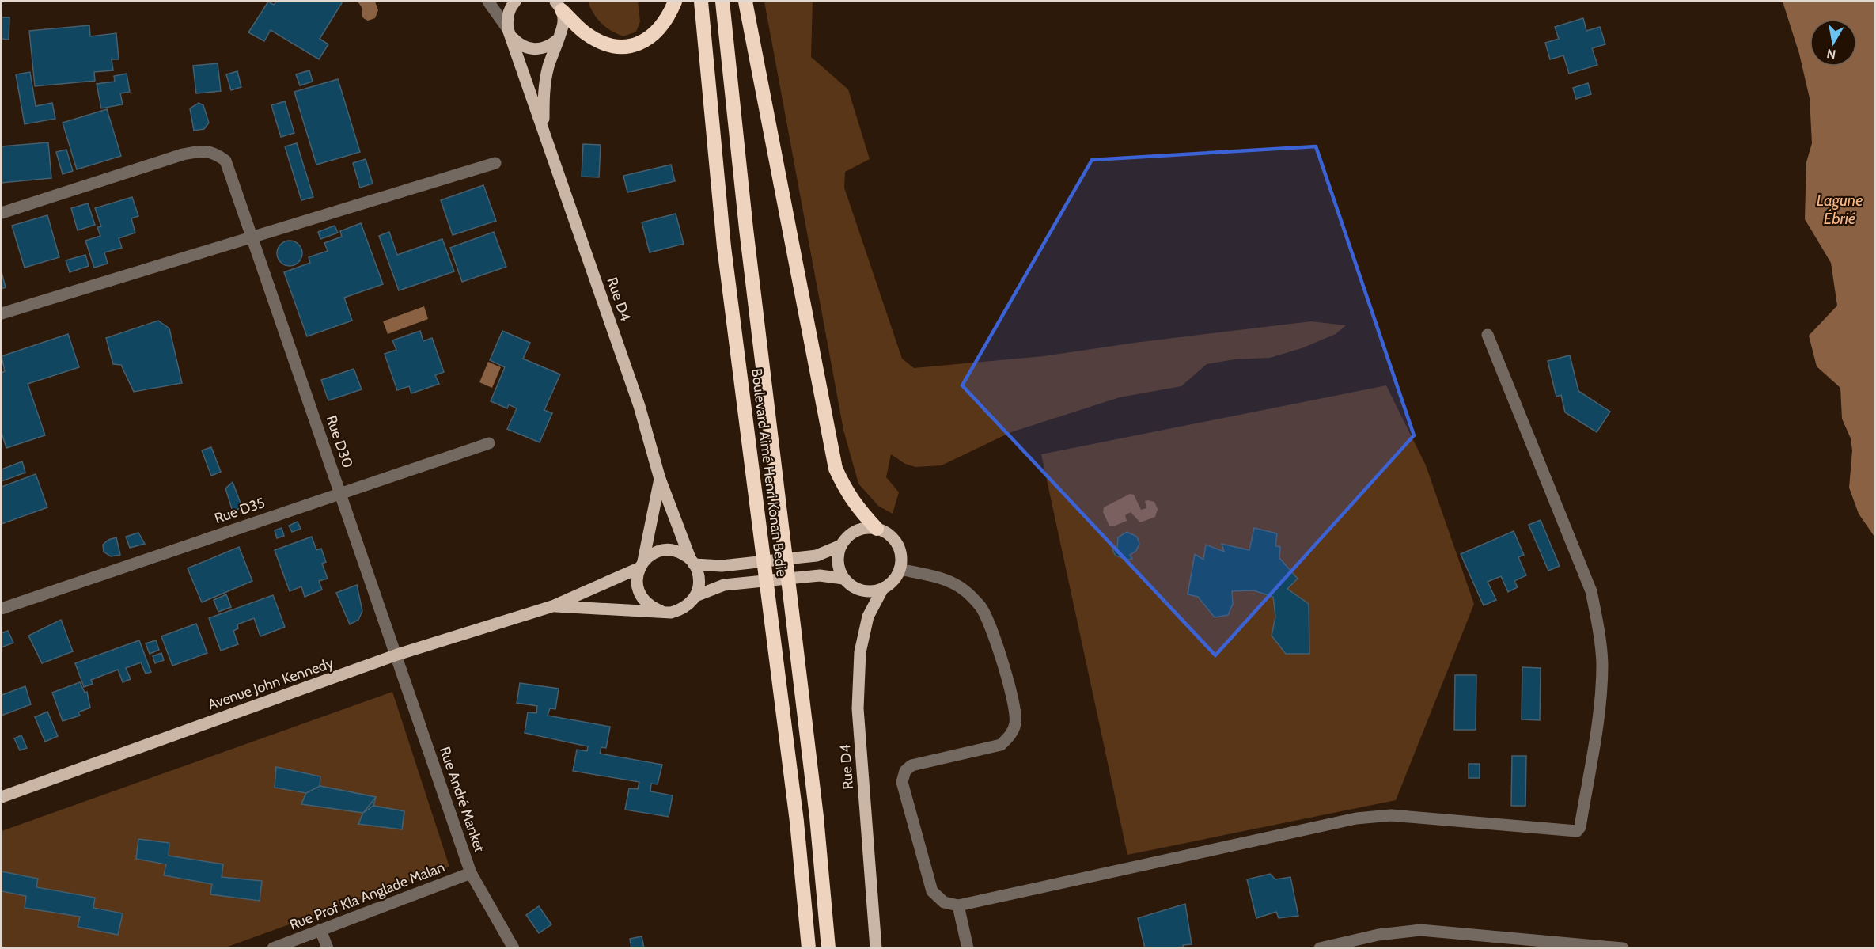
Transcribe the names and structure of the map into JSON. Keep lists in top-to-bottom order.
{
  "streets": {
    "highway": ["Boulevard Aimé Henri Konan Bedie"],
    "main road": ["Rue D4", "Avenue John Kennedy"],
    "street": [
      "Rue D30",
      "Rue D35",
      "Rue André Manket",
      "Rue Prof Kla Anglade Malan"
    ]
  },
  "crossings": [
    ["Rue D4", "Avenue John Kennedy"],
    ["Rue D30", "Rue D35"],
    ["Rue D30", "Avenue John Kennedy"],
    ["Rue D30", "Rue André Manket"],
    ["Avenue John Kennedy", "Rue André Manket"],
    ["Rue André Manket", "Rue Prof Kla Anglade Malan"]
  ],
  "water": ["Lagune Ébrié"],
  "north": "bottom"
}
